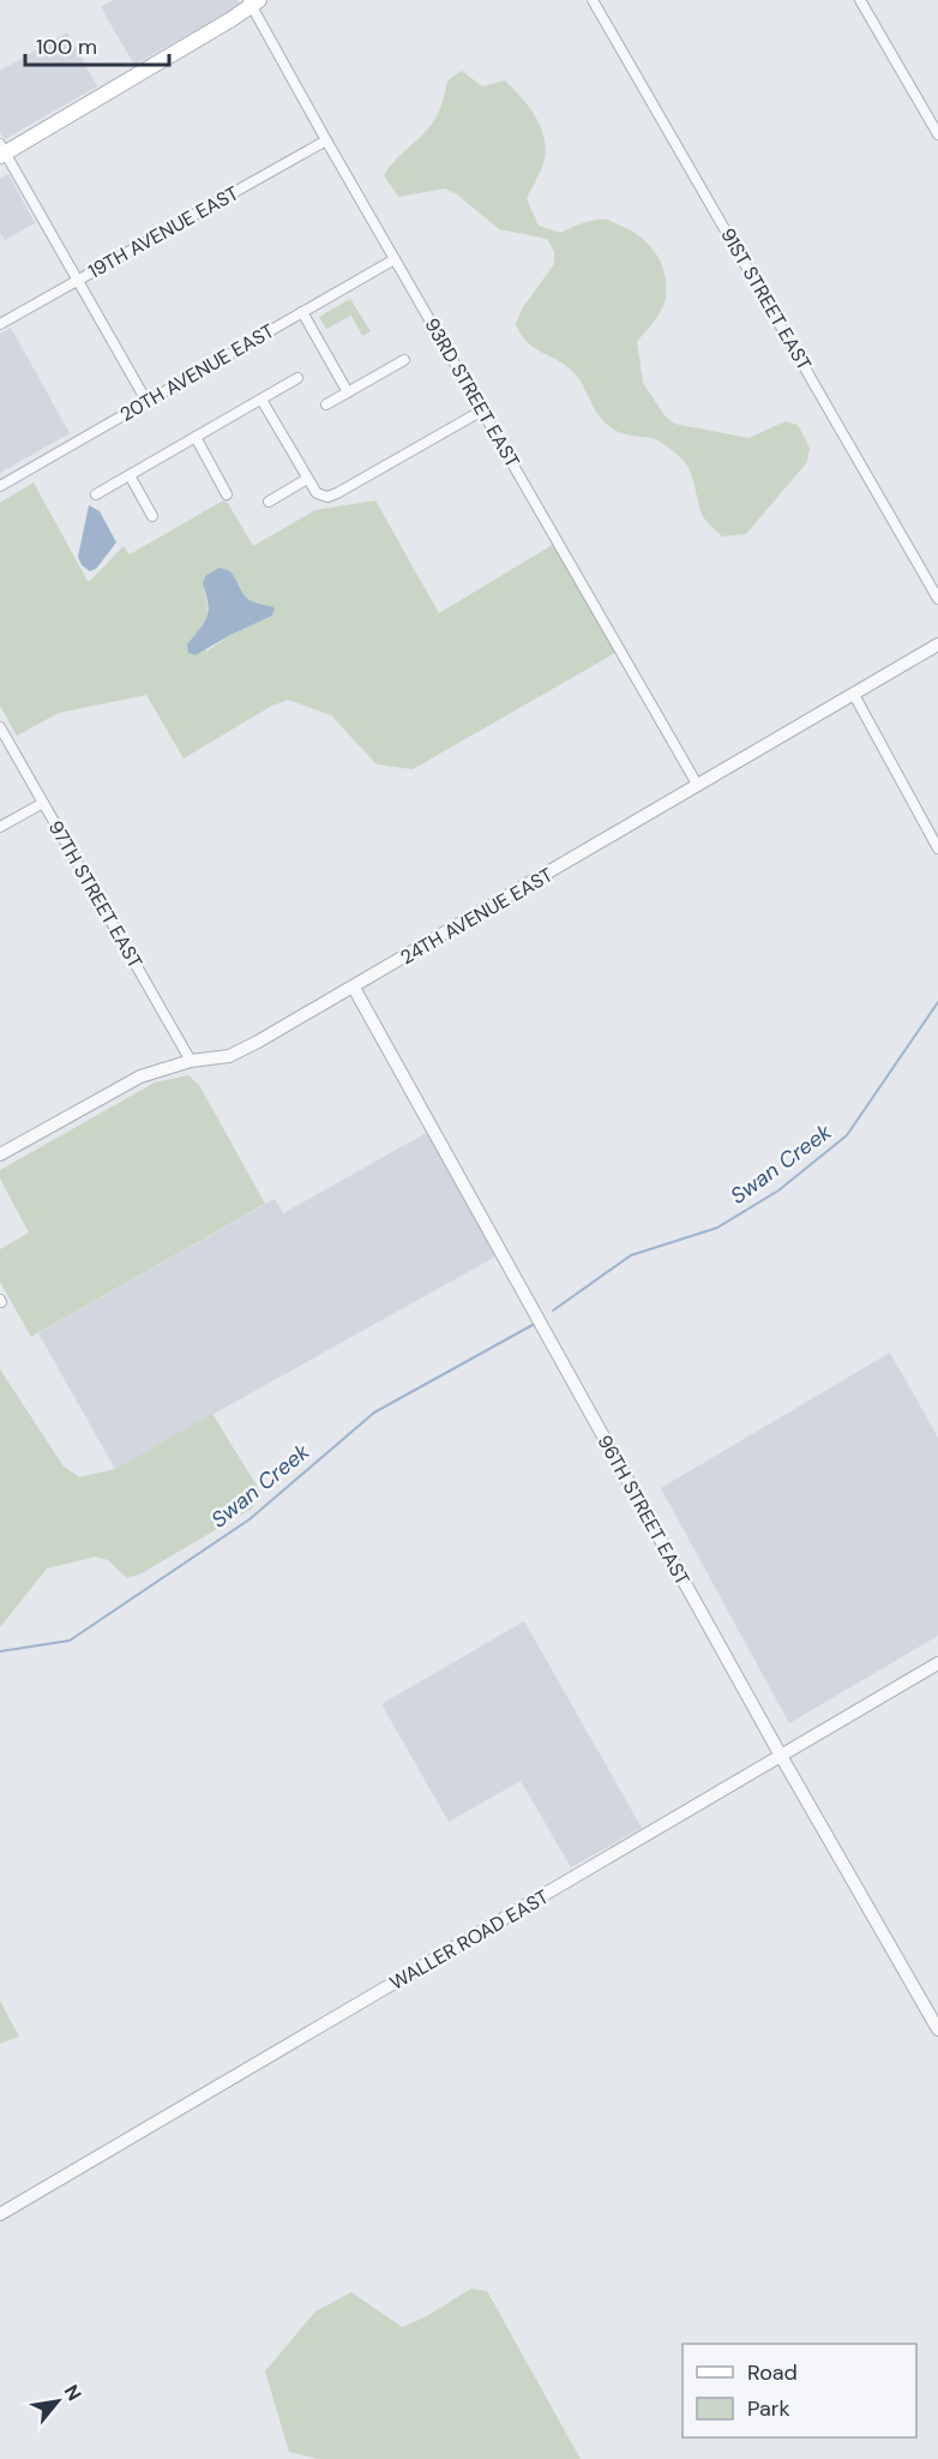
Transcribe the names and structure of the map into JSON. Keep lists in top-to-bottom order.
{
  "streets": {
    "street": [
      "19TH AVENUE EAST",
      "91ST STREET EAST",
      "20TH AVENUE EAST",
      "93RD STREET EAST",
      "97TH STREET EAST",
      "24TH AVENUE EAST",
      "96TH STREET EAST",
      "WALLER ROAD EAST"
    ]
  },
  "crossings": [
    ["19TH AVENUE EAST", "93RD STREET EAST"],
    ["20TH AVENUE EAST", "93RD STREET EAST"],
    ["93RD STREET EAST", "24TH AVENUE EAST"],
    ["97TH STREET EAST", "24TH AVENUE EAST"],
    ["24TH AVENUE EAST", "96TH STREET EAST"],
    ["96TH STREET EAST", "WALLER ROAD EAST"]
  ],
  "water": ["Swan Creek"],
  "legend": ["Road", "Park"],
  "scale_bar": "100 m",
  "north": "top right"
}
